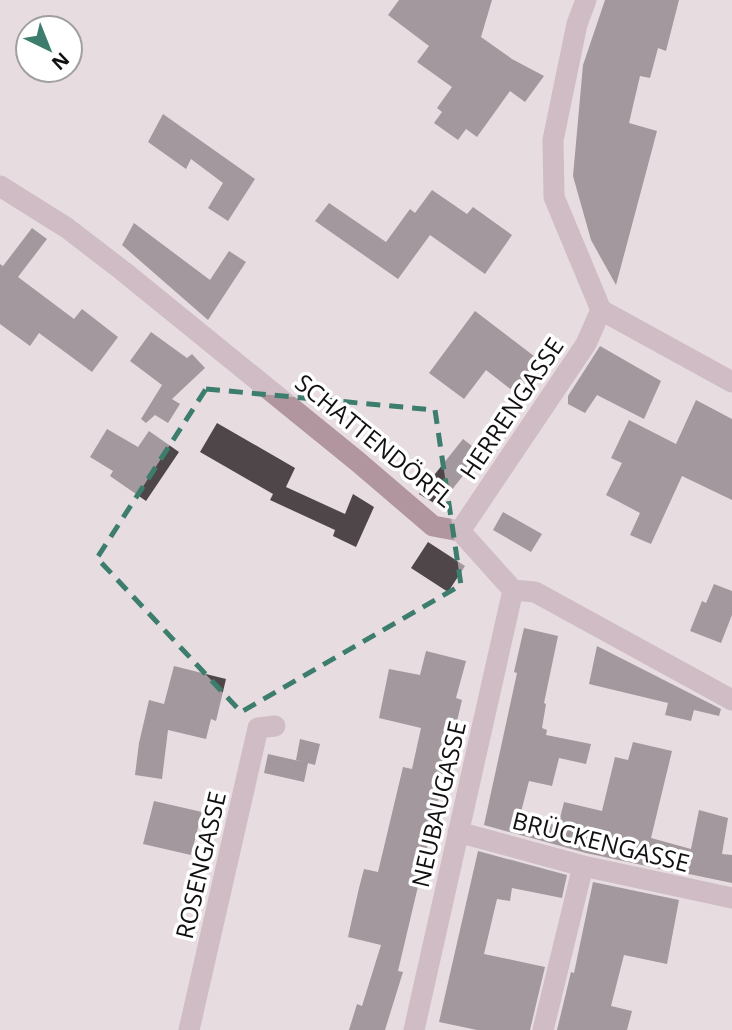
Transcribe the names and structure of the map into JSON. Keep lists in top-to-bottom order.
{
  "streets": {
    "street": [
      "HERRENGASSE",
      "SCHATTENDÖRFL",
      "NEUBAUGASSE",
      "BRÜCKENGASSE",
      "ROSENGASSE"
    ]
  },
  "crossings": [
    ["HERRENGASSE", "SCHATTENDÖRFL"],
    ["SCHATTENDÖRFL", "NEUBAUGASSE"],
    ["NEUBAUGASSE", "BRÜCKENGASSE"]
  ],
  "north": "bottom right"
}
